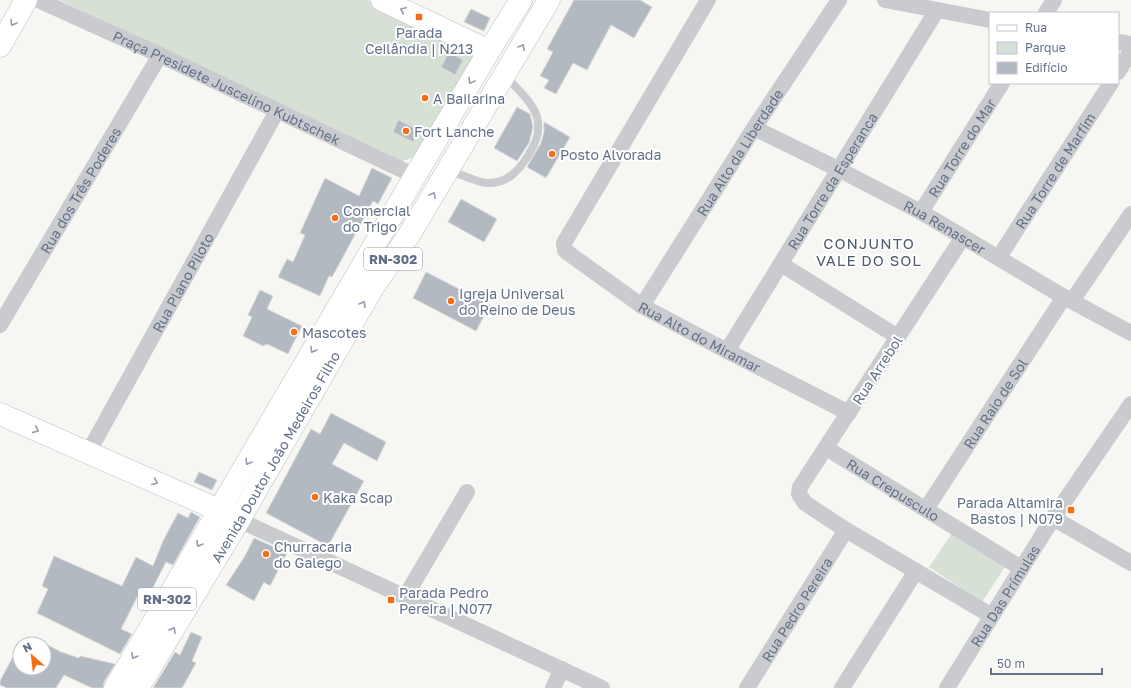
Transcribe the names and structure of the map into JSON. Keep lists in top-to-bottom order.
{
  "streets": {
    "main road": ["RN-302", "Avenida Doutor João Medeiros Filho"],
    "street": [
      "Praça Presidete Juscelino Kubtschek",
      "Rua Torre do Mar",
      "Rua Alto da Liberdade",
      "Rua Torre de Marfim",
      "Rua Torre da Esperanca",
      "Rua dos Três Poderes",
      "Rua Renascer",
      "Rua Plano Piloto",
      "Rua Alto do Miramar",
      "Rua Arrebol",
      "Rua Raio de Sol",
      "Rua Crepusculo",
      "Rua Das Prímulas",
      "Rua Pedro Pereira"
    ]
  },
  "crossings": [
    ["Praça Presidete Juscelino Kubtschek", "Rua dos Três Poderes"],
    ["Praça Presidete Juscelino Kubtschek", "Rua Plano Piloto"],
    ["Praça Presidete Juscelino Kubtschek", "Avenida Doutor João Medeiros Filho"],
    ["Rua Torre do Mar", "Rua Renascer"],
    ["Rua Alto da Liberdade", "Rua Renascer"],
    ["Rua Alto da Liberdade", "Rua Alto do Miramar"],
    ["Rua Torre de Marfim", "Rua Renascer"],
    ["Rua Torre da Esperanca", "Rua Renascer"],
    ["Rua Torre da Esperanca", "Rua Alto do Miramar"],
    ["Rua Renascer", "Rua Arrebol"],
    ["Rua Renascer", "Rua Raio de Sol"],
    ["Rua Alto do Miramar", "Rua Arrebol"],
    ["Rua Arrebol", "Rua Crepusculo"],
    ["Rua Arrebol", "Rua Pedro Pereira"],
    ["Rua Raio de Sol", "Rua Crepusculo"],
    ["Rua Crepusculo", "Rua Das Prímulas"]
  ],
  "districts": ["CONJUNTO VALE DO SOL"],
  "places": {
    "transit": ["Parada Ceilândia | N213", "Parada Altamira Bastos | N079", "Parada Pedro Pereira | N077"],
    "other": [
      "A Bailarina",
      "Fort Lanche",
      "Posto Alvorada",
      "Comercial do Trigo",
      "Igreja Universal do Reino de Deus",
      "Mascotes",
      "Kaka Scap",
      "Churracaria do Galego"
    ]
  },
  "legend": ["Rua", "Parque", "Edifício"],
  "scale_bar": "50 m",
  "north": "top left"
}
